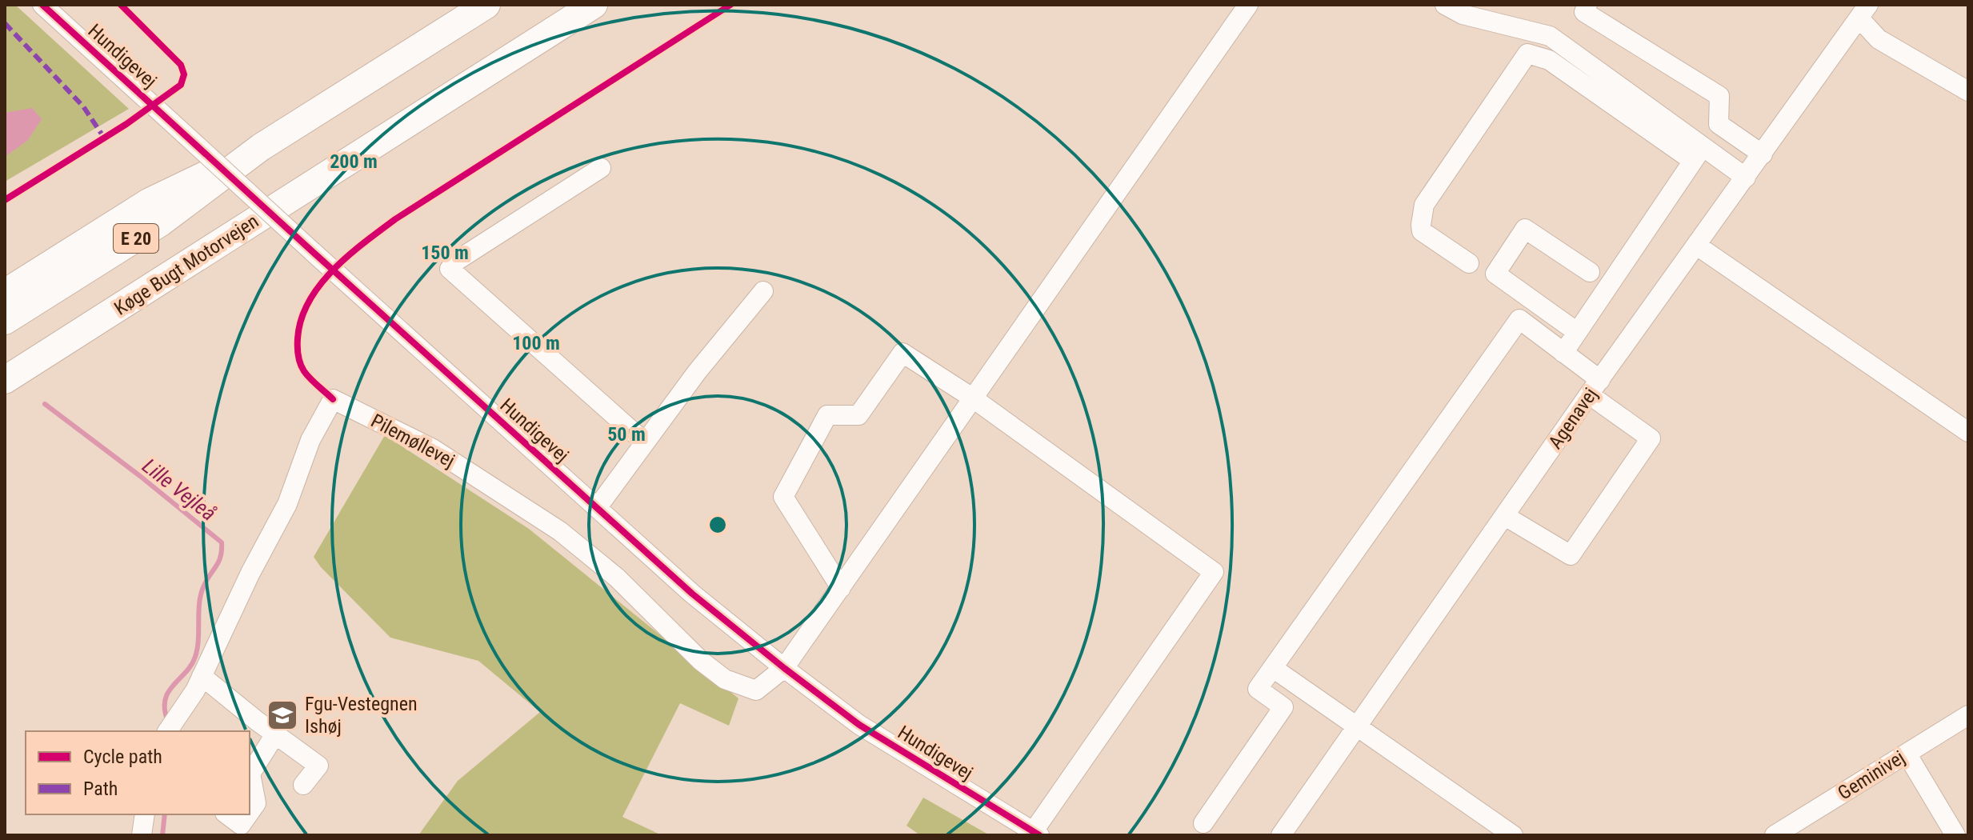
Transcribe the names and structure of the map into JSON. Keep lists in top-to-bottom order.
{
  "streets": {
    "highway": ["E 20", "Køge Bugt Motorvejen"],
    "street": [
      "Hundigevej",
      "Agenavej",
      "Pilemøllevej",
      "Geminivej"
    ]
  },
  "crossings": [
    ["Hundigevej", "Pilemøllevej"]
  ],
  "water": ["Lille Vejleå"],
  "places": {
    "school or university": ["Fgu-Vestegnen Ishøj"]
  },
  "legend": ["Cycle path", "Path"],
  "rings": [
    "200 m",
    "150 m",
    "100 m",
    "50 m"
  ]
}
